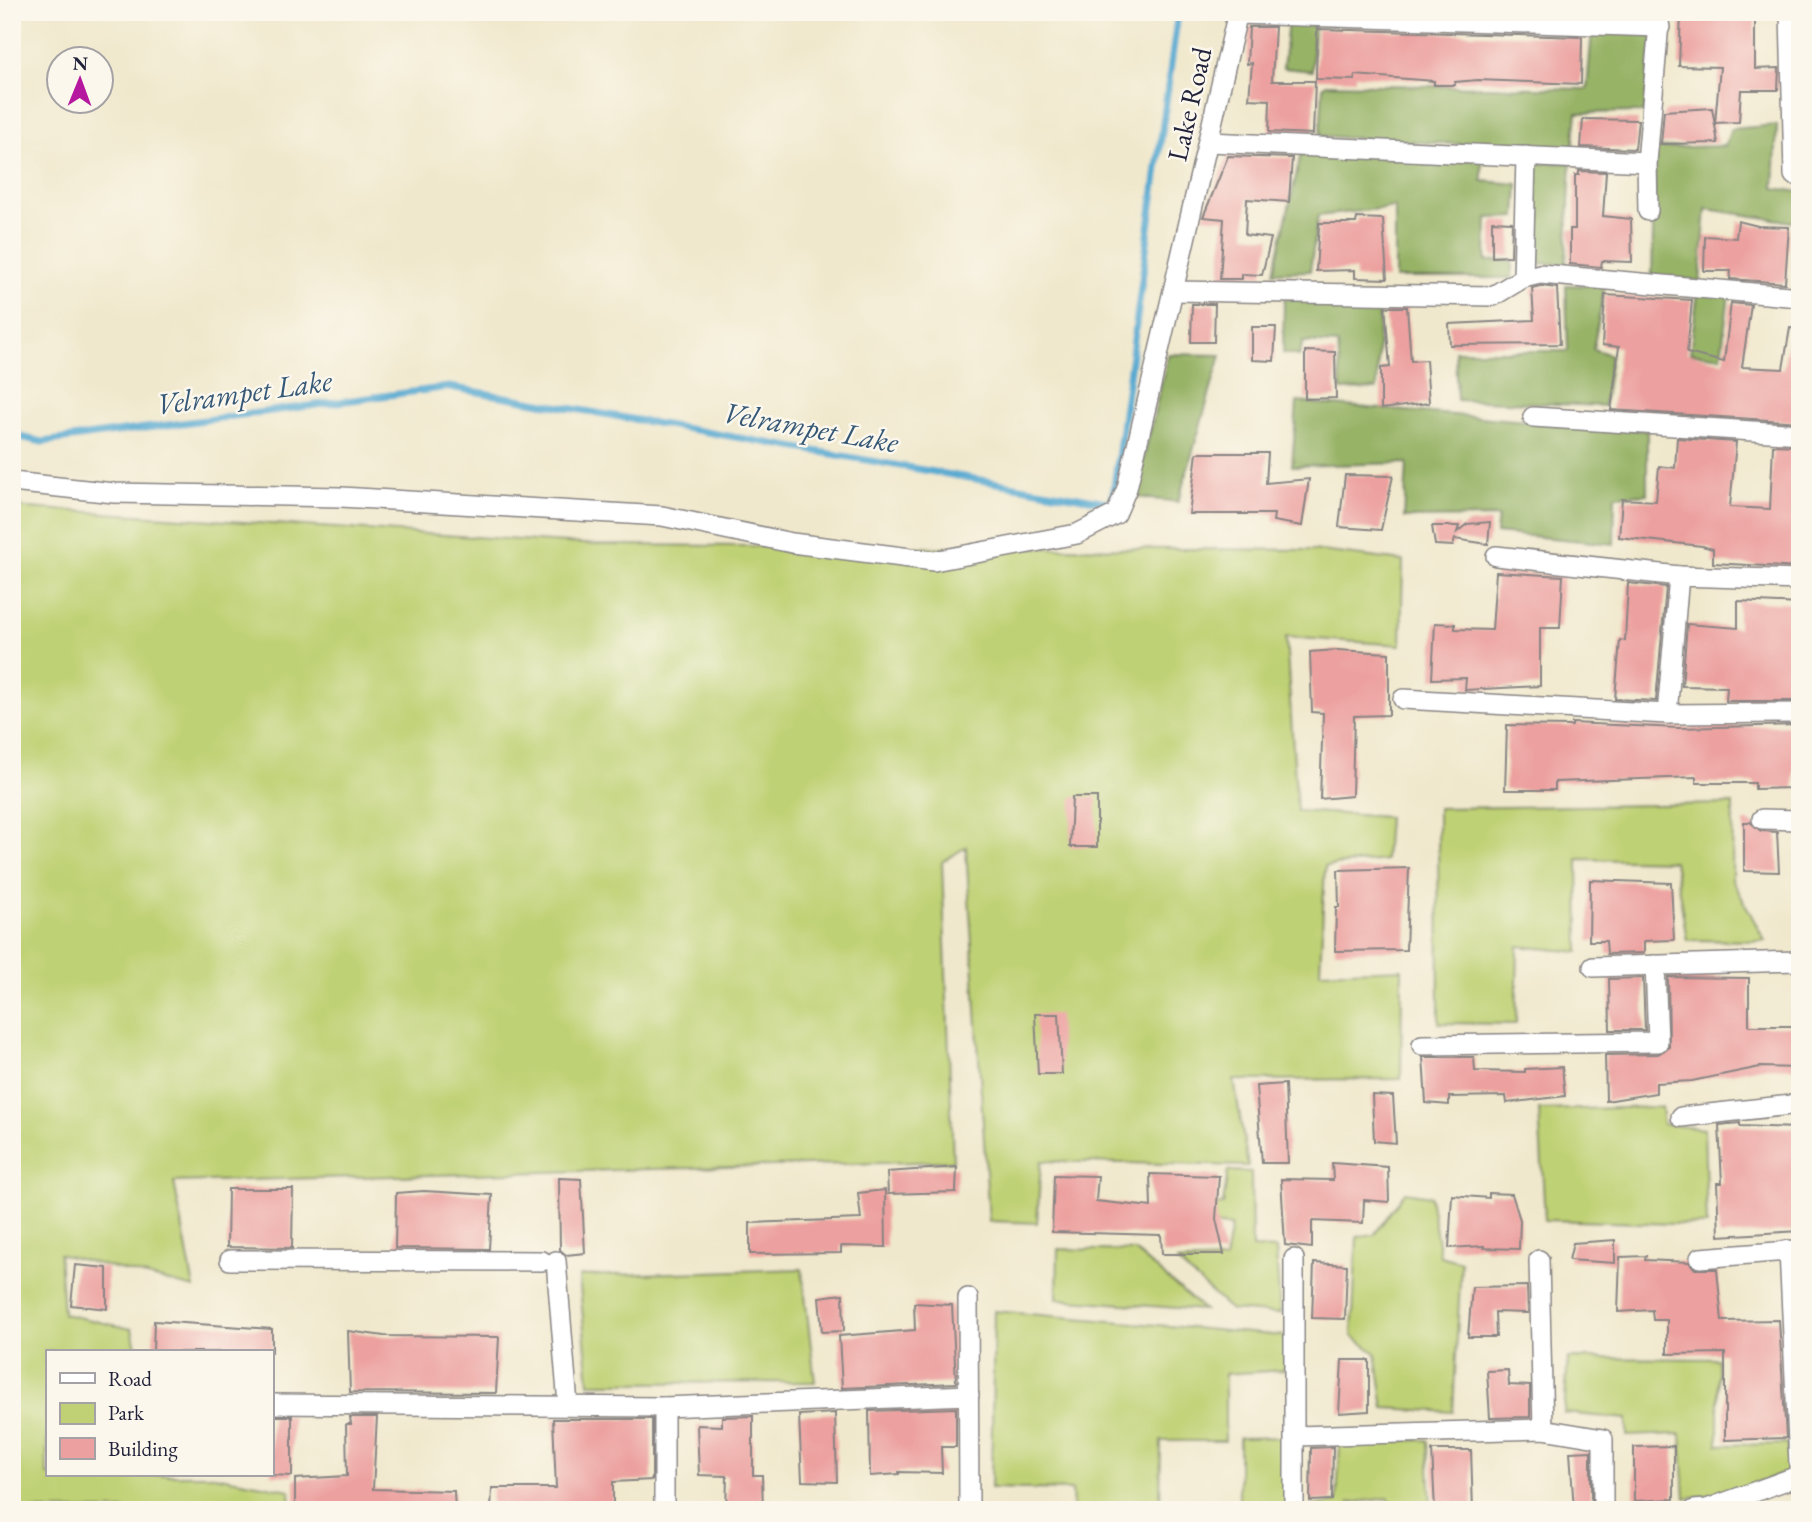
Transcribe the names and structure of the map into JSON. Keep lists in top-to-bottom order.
{
  "streets": {
    "street": ["Lake Road"]
  },
  "water": ["Velrampet Lake"],
  "legend": ["Road", "Park", "Building"],
  "north": "top"
}
